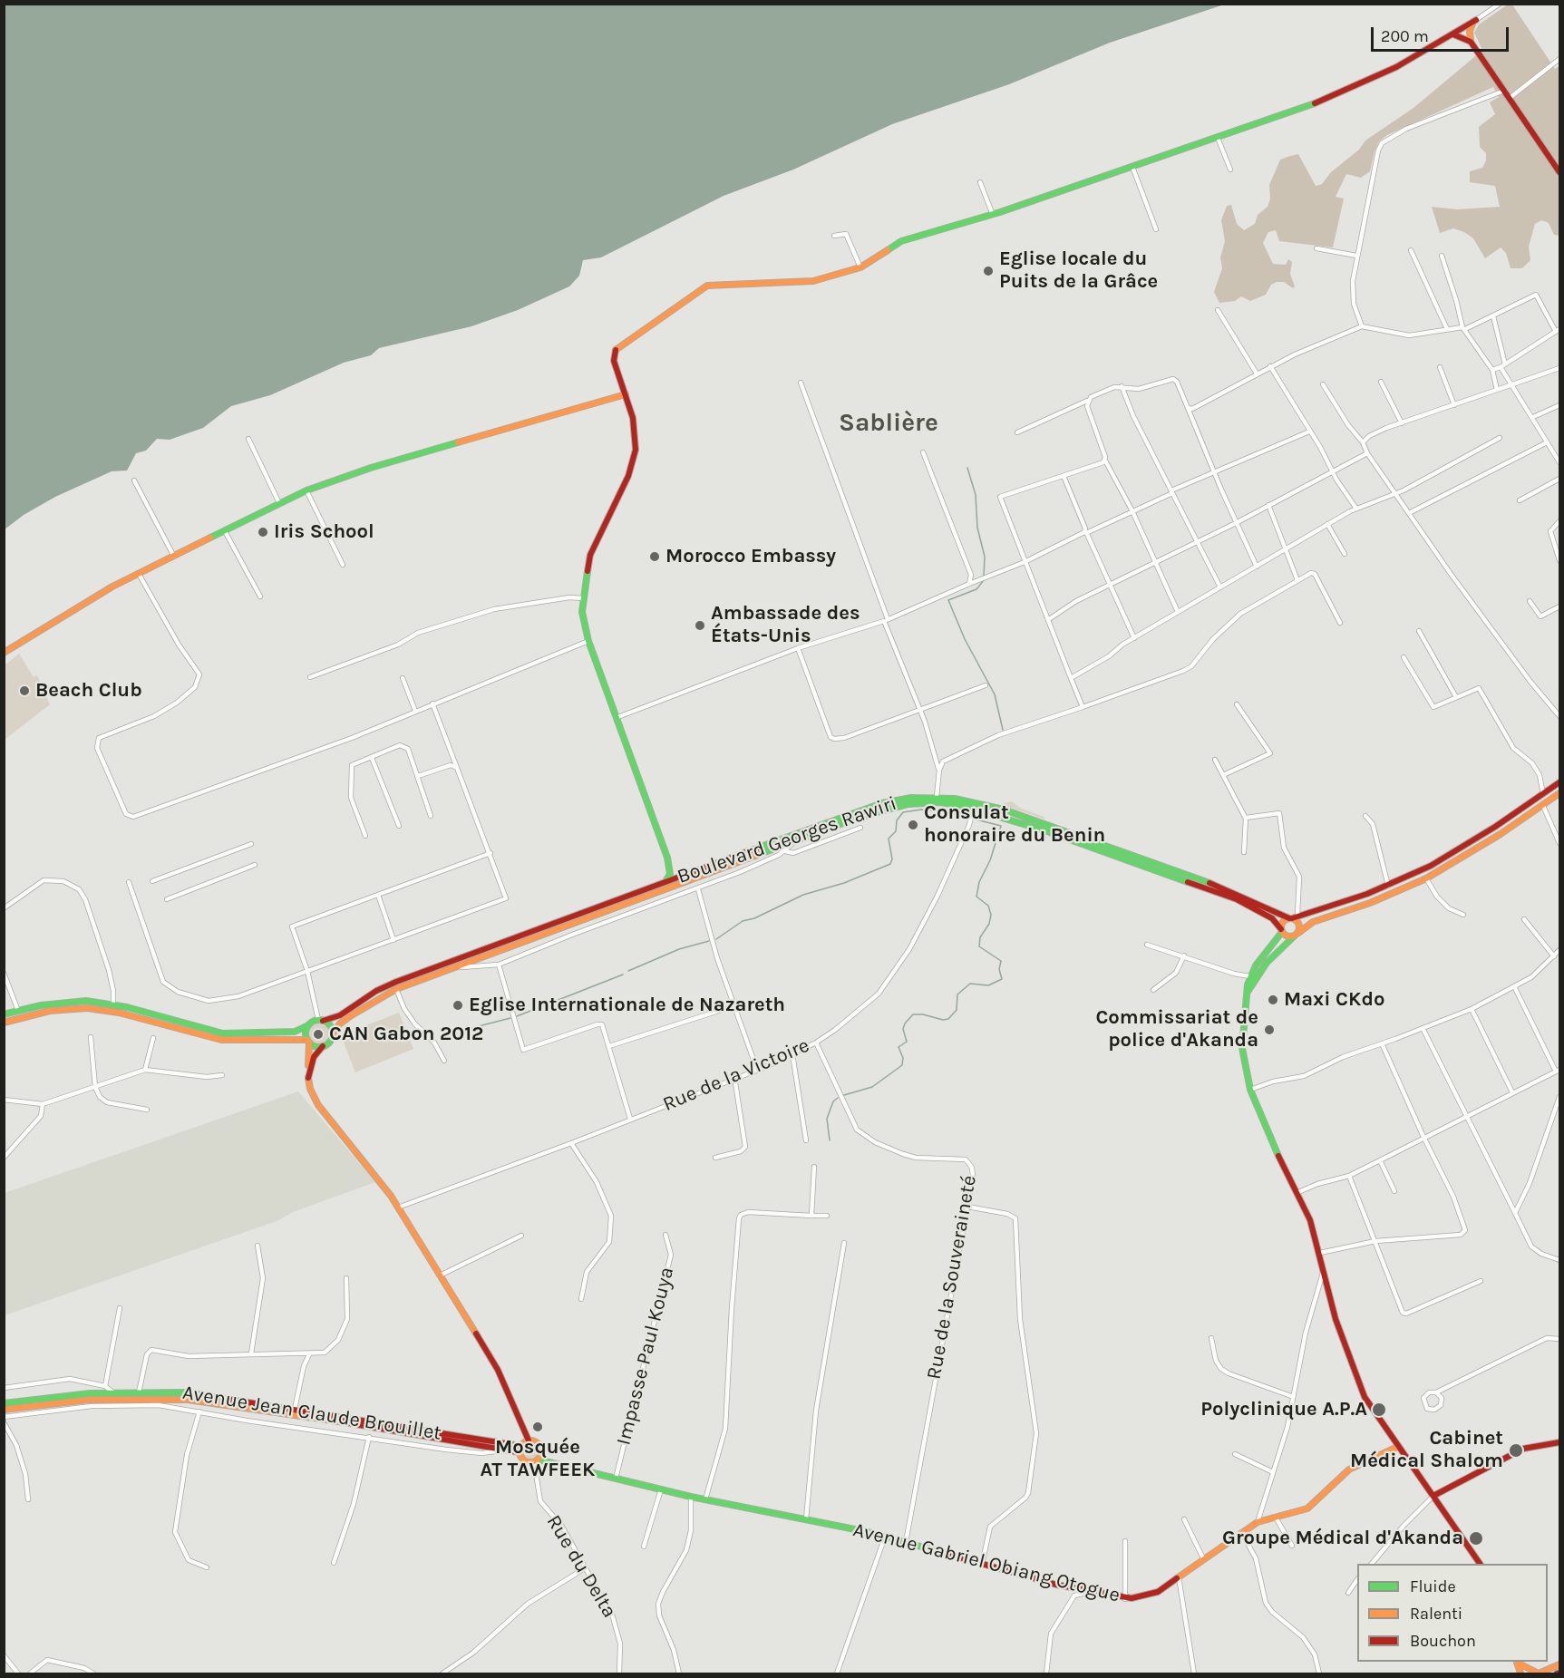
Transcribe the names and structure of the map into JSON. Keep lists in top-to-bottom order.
{
  "streets": {
    "main road": ["Boulevard Georges Rawiri", "Avenue Jean Claude Brouillet", "Avenue Gabriel Obiang Otogue"],
    "street": [
      "Rue de la Victoire",
      "Rue de la Souveraineté",
      "Impasse Paul Kouya",
      "Rue du Delta"
    ]
  },
  "crossings": [
    ["Boulevard Georges Rawiri", "Rue de la Victoire"],
    ["Rue de la Victoire", "Rue de la Souveraineté"],
    ["Rue de la Souveraineté", "Avenue Gabriel Obiang Otogue"],
    ["Impasse Paul Kouya", "Avenue Gabriel Obiang Otogue"],
    ["Avenue Jean Claude Brouillet", "Avenue Gabriel Obiang Otogue"],
    ["Avenue Jean Claude Brouillet", "Rue du Delta"],
    ["Avenue Gabriel Obiang Otogue", "Rue du Delta"]
  ],
  "districts": ["Sablière"],
  "places": [
    "Eglise locale du Puits de la Grâce",
    "Iris School",
    "Morocco Embassy",
    "Ambassade des États-Unis",
    "Beach Club",
    "Consulat honoraire du Benin",
    "Maxi CKdo",
    "Eglise Internationale de Nazareth",
    "Commissariat de police d'Akanda",
    "CAN Gabon 2012",
    "Polyclinique A.P.A",
    "Mosquée AT TAWFEEK",
    "Cabinet Médical Shalom",
    "Groupe Médical d'Akanda"
  ],
  "legend": ["Fluide", "Ralenti", "Bouchon"],
  "scale_bar": "200 m"
}
